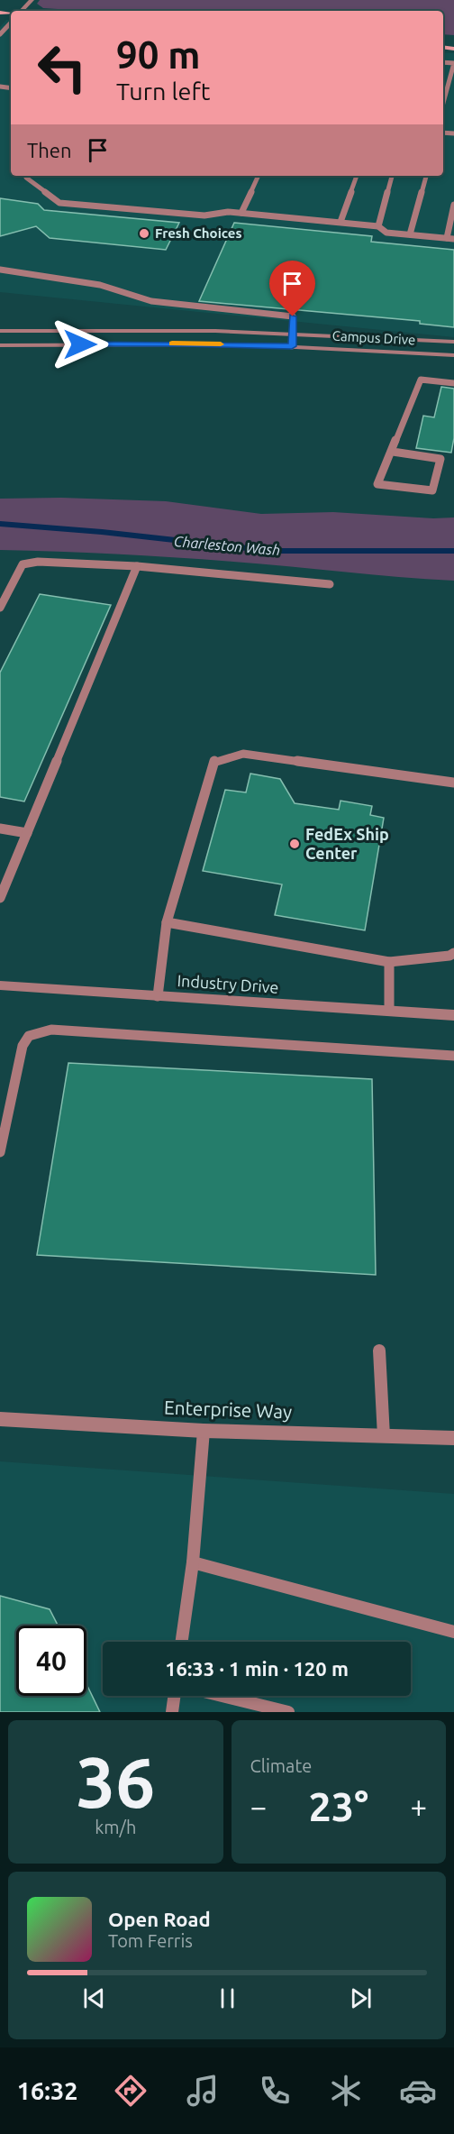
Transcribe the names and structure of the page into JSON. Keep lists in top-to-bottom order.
{
  "streets": {
    "street": ["Campus Drive", "Industry Drive", "Enterprise Way"]
  },
  "water": ["Charleston Wash"],
  "places": ["Fresh Choices", "FedEx Ship Center"],
  "page": {
    "turn": ["90 m", "Turn left"],
    "then": "Then",
    "limit": "40",
    "trip": "16:33 · 1 min · 120 m",
    "tile": [
      ["36", "km/h"],
      "Climate"
    ],
    "heat": ["−", "23°", "+"],
    "song": ["Open Road", "Tom Ferris"],
    "tabs": "16:32"
  }
}
